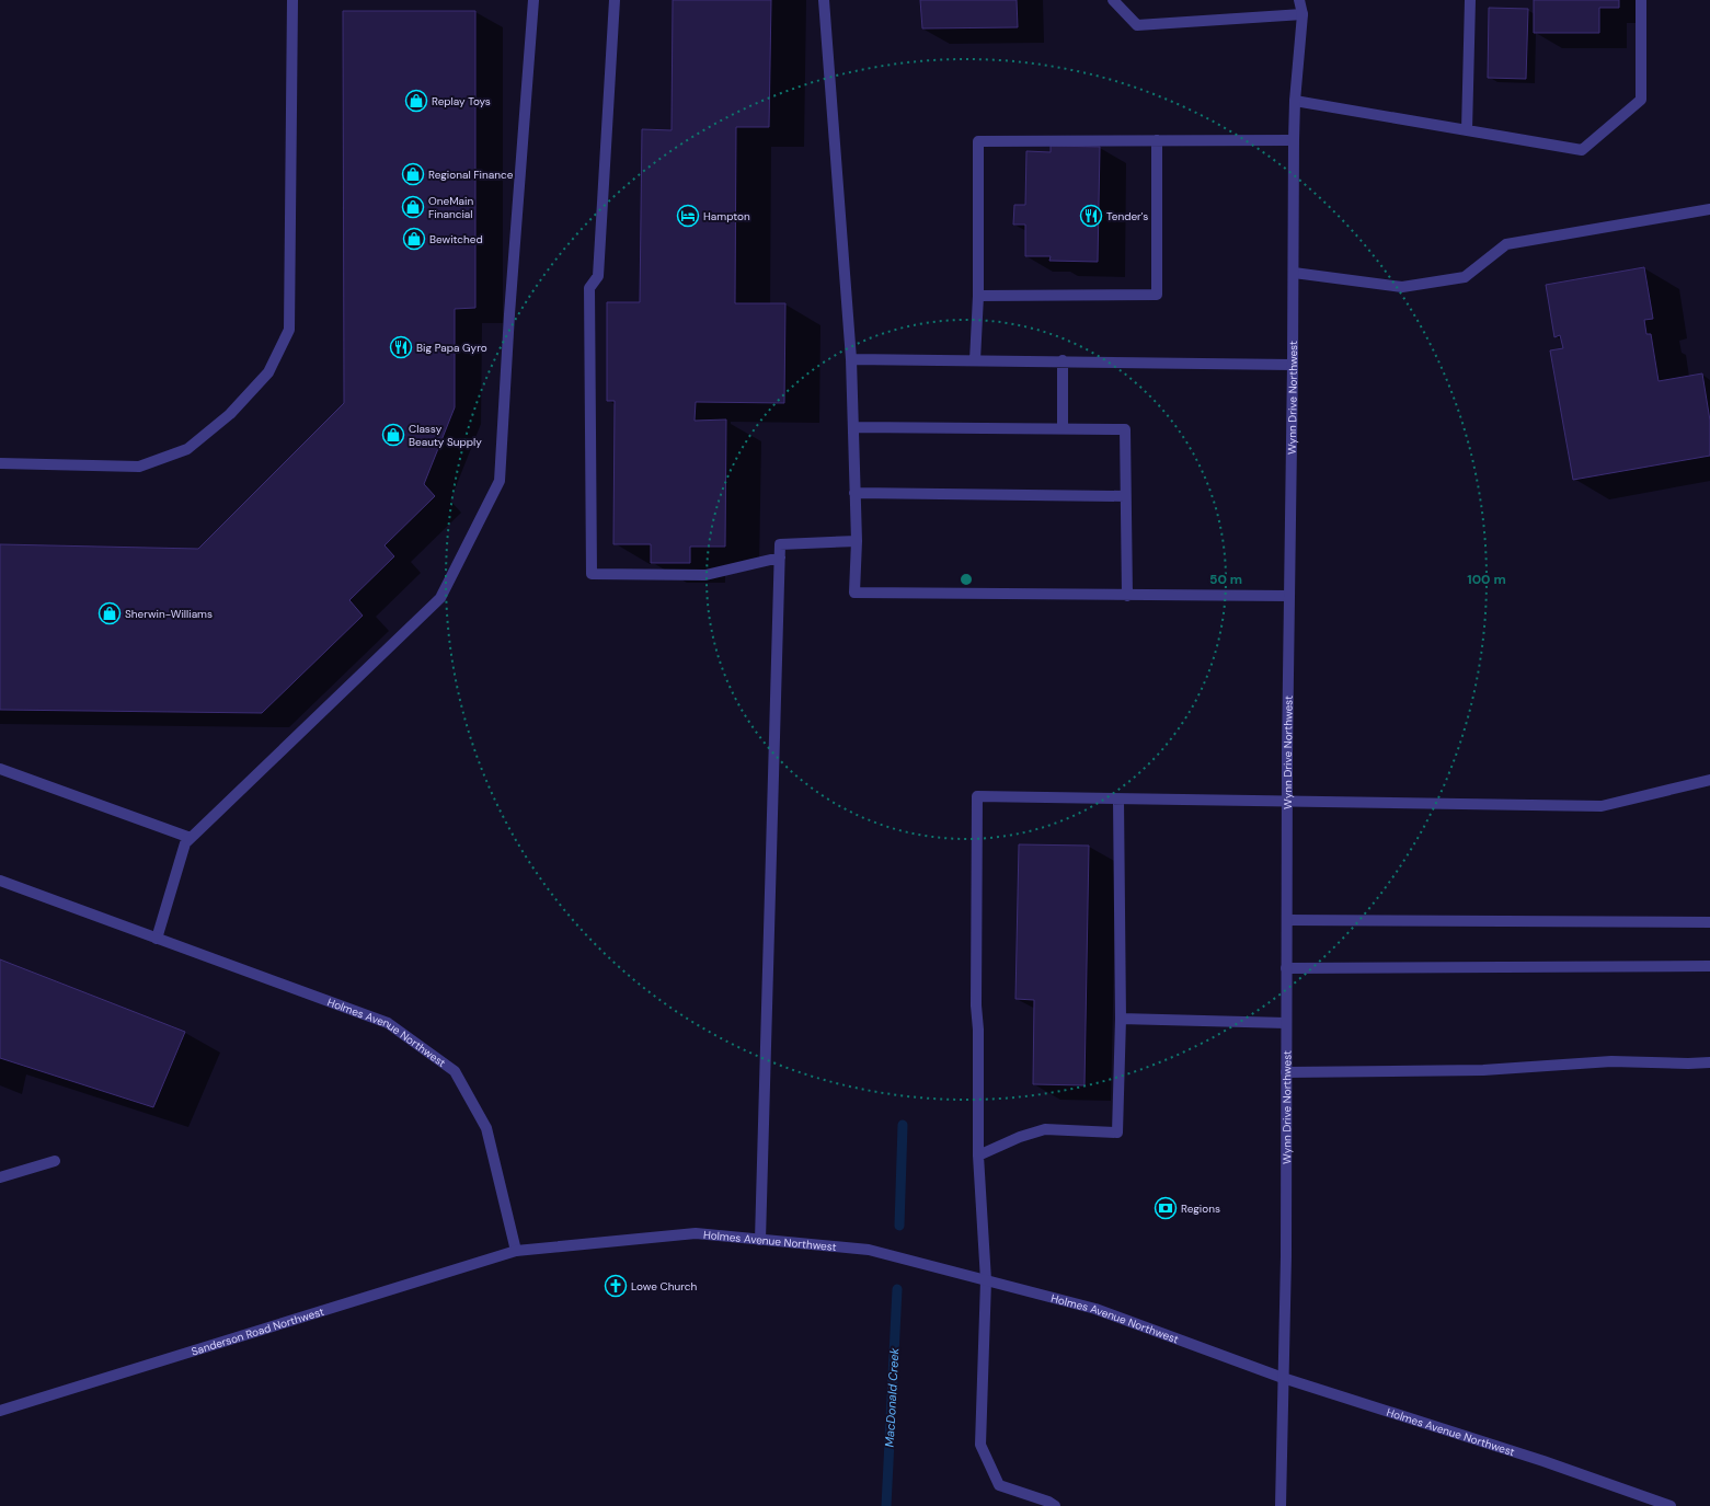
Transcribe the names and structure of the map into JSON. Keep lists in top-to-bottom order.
{
  "streets": {
    "street": ["Wynn Drive Northwest", "Holmes Avenue Northwest", "Sanderson Road Northwest"]
  },
  "crossings": [
    ["Wynn Drive Northwest", "Holmes Avenue Northwest"],
    ["Holmes Avenue Northwest", "Sanderson Road Northwest"]
  ],
  "water": ["MacDonald Creek"],
  "places": {
    "shop": [
      "Replay Toys",
      "Regional Finance",
      "OneMain Financial",
      "Bewitched",
      "Classy Beauty Supply",
      "Sherwin-Williams"
    ],
    "hotel": ["Hampton"],
    "restaurant": ["Tender's", "Big Papa Gyro"],
    "bank": ["Regions"],
    "church": ["Lowe Church"]
  },
  "rings": ["50 m", "100 m"]
}
